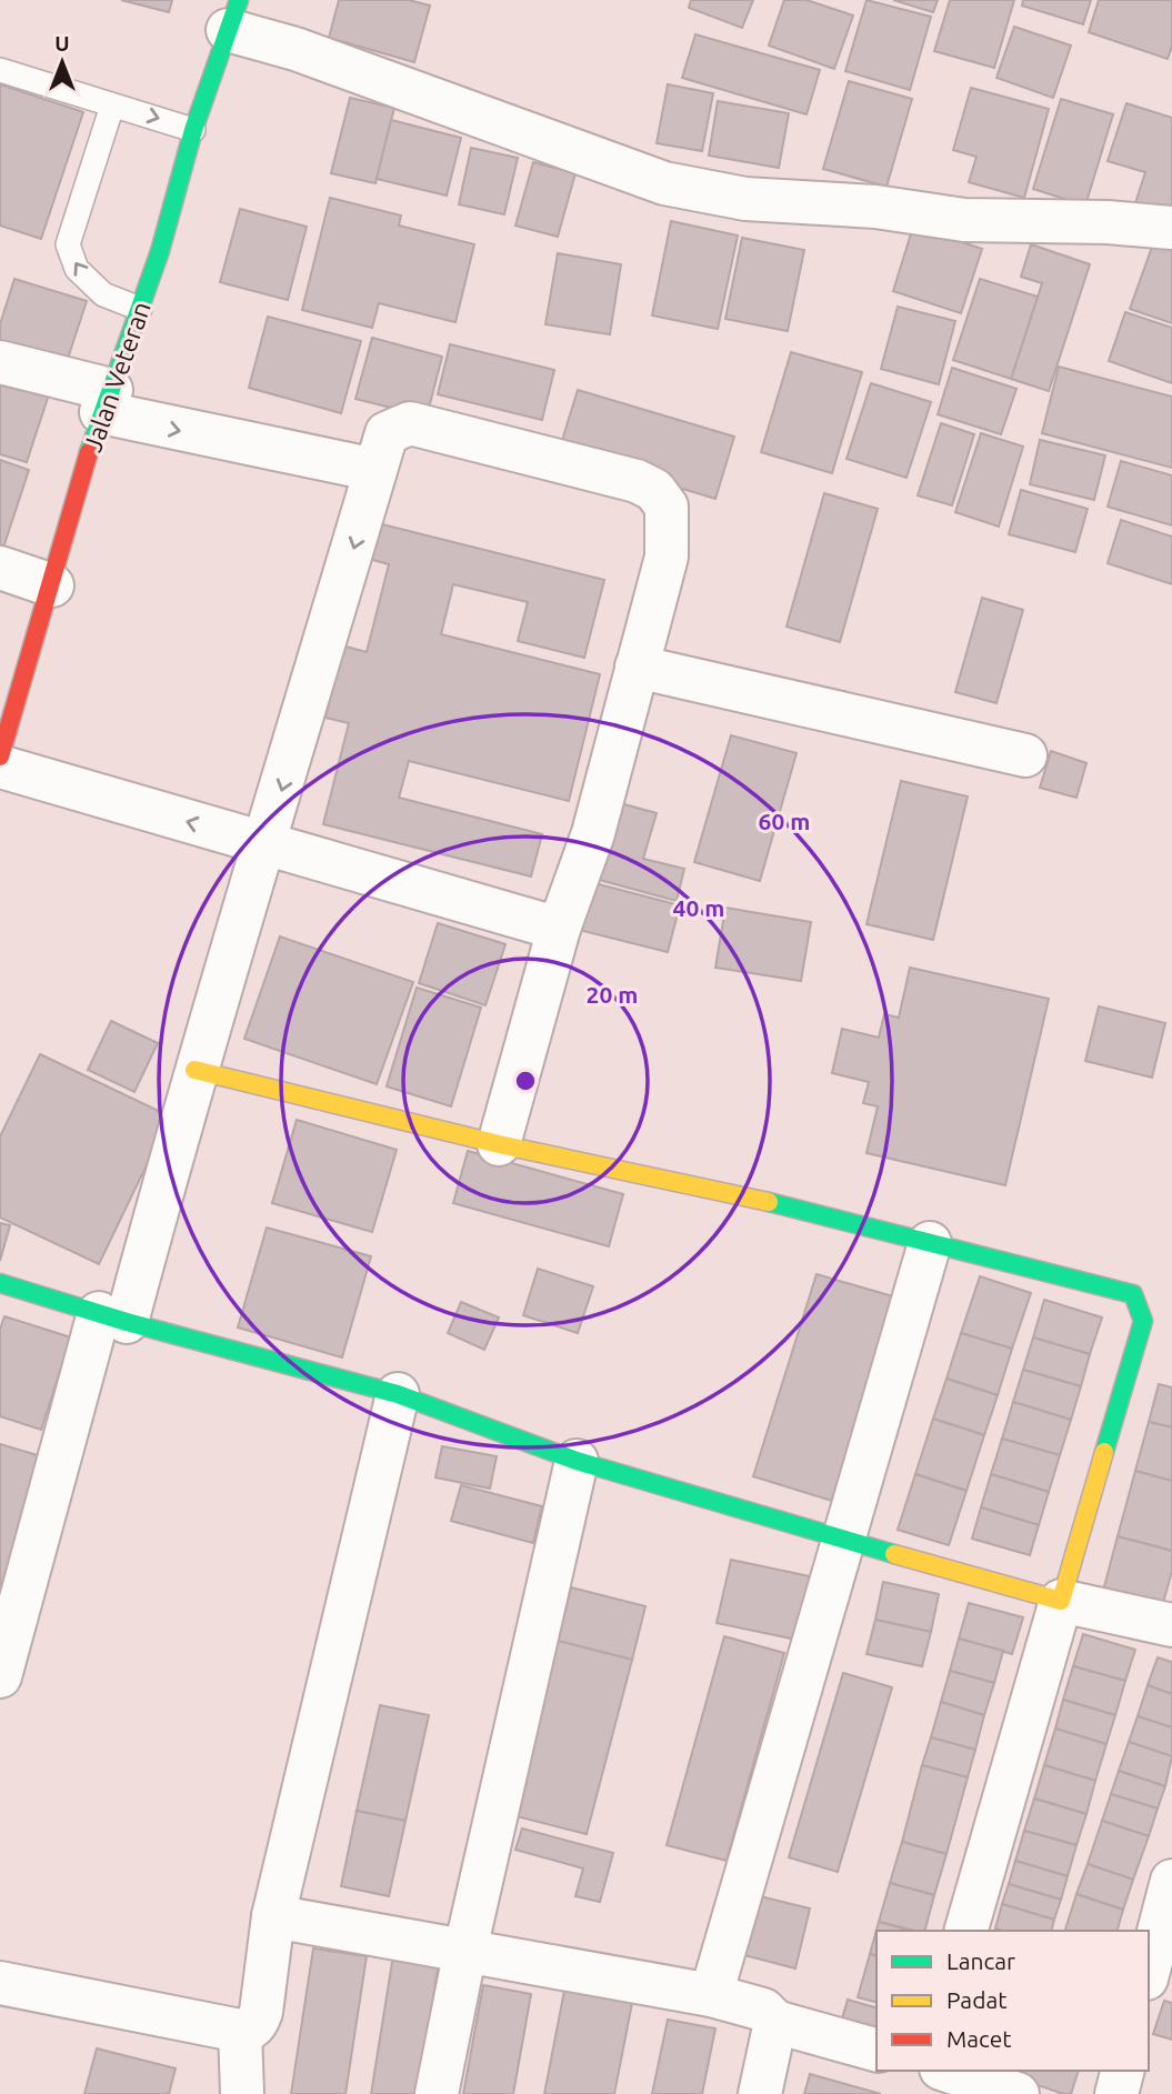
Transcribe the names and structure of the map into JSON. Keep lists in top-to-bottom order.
{
  "streets": {
    "main road": ["Jalan Veteran"]
  },
  "legend": ["Lancar", "Padat", "Macet"],
  "north": "top",
  "rings": ["60 m", "40 m", "20 m"]
}
